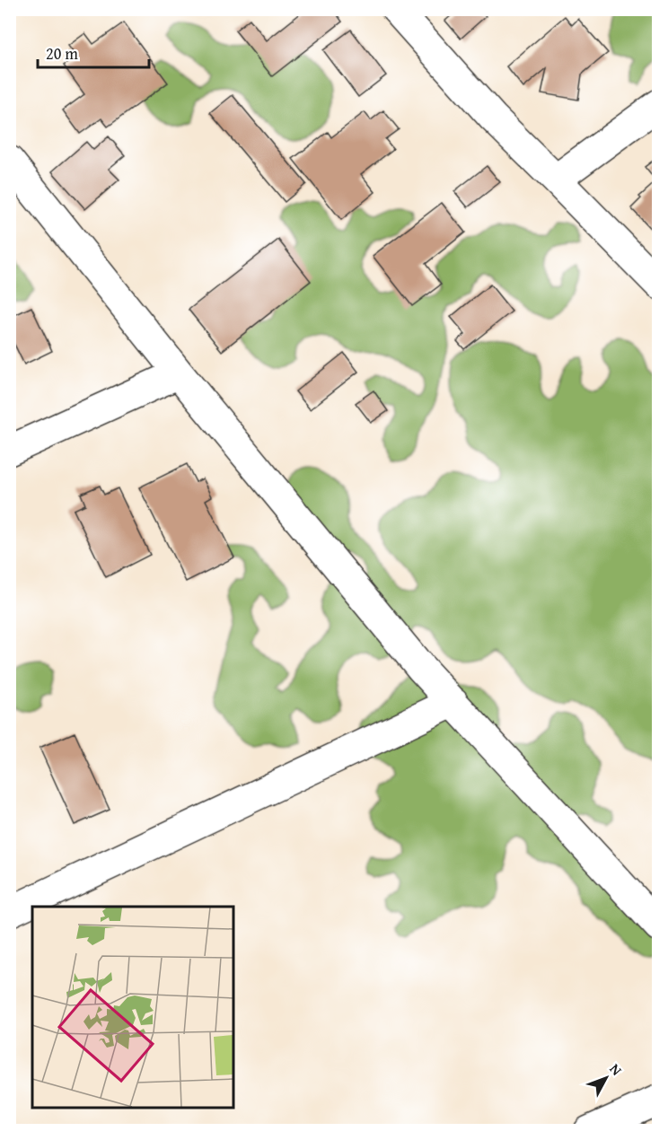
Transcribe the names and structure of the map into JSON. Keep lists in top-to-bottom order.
{
  "scale_bar": "20 m",
  "north": "top right"
}
